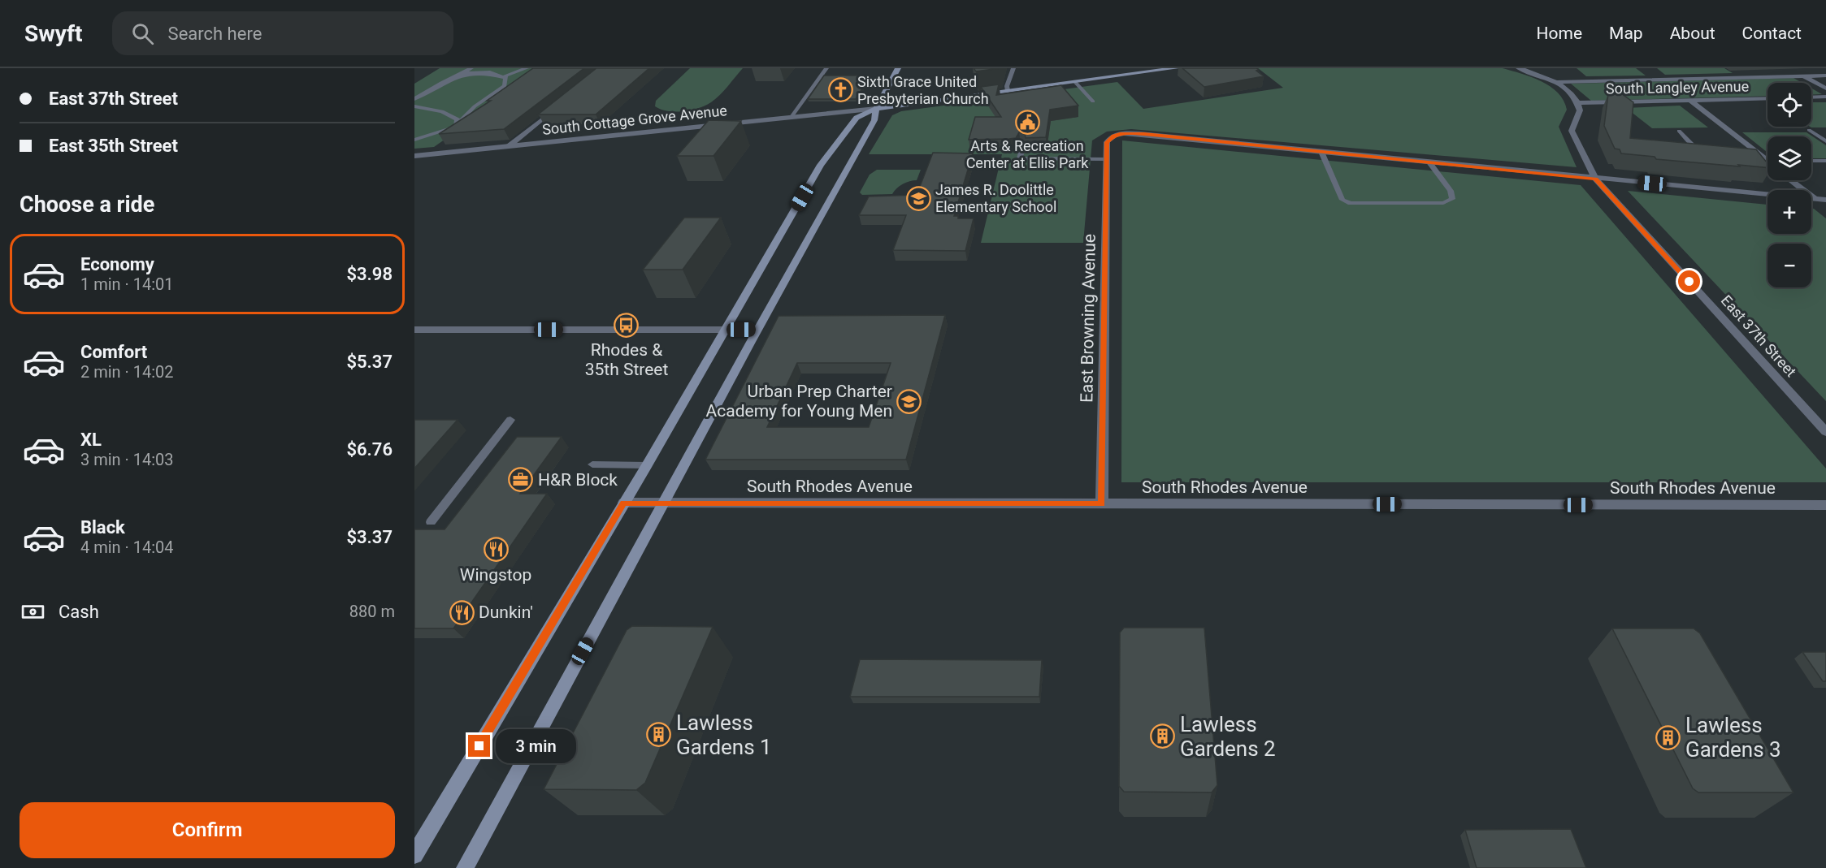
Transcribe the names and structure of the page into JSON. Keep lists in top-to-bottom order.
{
  "streets": {
    "main road": ["South Cottage Grove Avenue"],
    "street": [
      "South Langley Avenue",
      "East Browning Avenue",
      "East 37th Street",
      "South Rhodes Avenue"
    ]
  },
  "crossings": [
    ["South Langley Avenue", "East 37th Street"],
    ["East Browning Avenue", "South Rhodes Avenue"]
  ],
  "places": {
    "church": ["Sixth Grace United Presbyterian Church"],
    "public building": ["Arts & Recreation Center at Ellis Park"],
    "school or university": ["James R. Doolittle Elementary School", "Urban Prep Charter Academy for Young Men"],
    "bus stop": ["Rhodes & 35th Street"],
    "office": ["H&R Block"],
    "restaurant": ["Wingstop", "Dunkin'"],
    "building": ["Lawless Gardens 1", "Lawless Gardens 2", "Lawless Gardens 3"]
  },
  "page": {
    "header": "Swyft",
    "search": "Search here",
    "nav": [
      "Home",
      "Map",
      "About",
      "Contact"
    ],
    "banner": ["East 37th Street", "East 35th Street"],
    "map_buttons": ["+", "−"],
    "heading": "Choose a ride",
    "list": [
      {
        "name": "Economy",
        "note": "1 min · 14:01",
        "value": "$3.98"
      },
      {
        "name": "Comfort",
        "note": "2 min · 14:02",
        "value": "$5.37"
      },
      {
        "name": "XL",
        "note": "3 min · 14:03",
        "value": "$6.76"
      },
      {
        "name": "Black",
        "note": "4 min · 14:04",
        "value": "$3.37"
      }
    ],
    "pay": ["Cash", "880 m"],
    "bubble": "3 min",
    "buttons": "Confirm"
  }
}
